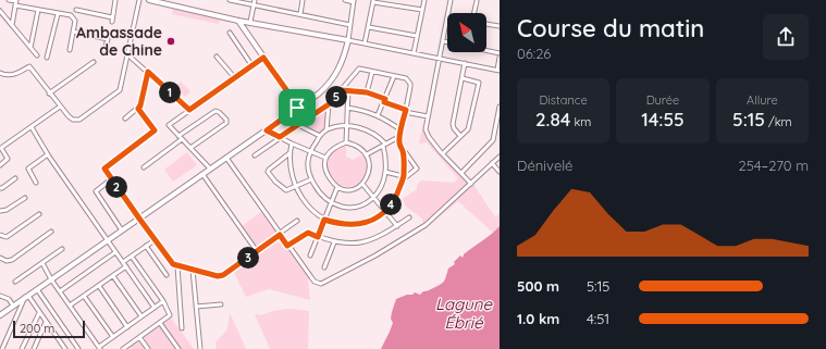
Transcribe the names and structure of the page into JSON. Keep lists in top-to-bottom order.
{
  "water": ["Lagune Ébrié"],
  "places": ["Ambassade de Chine"],
  "scale_bar": "200 m",
  "north": "top left",
  "page": {
    "heading": ["Course du matin", "06:26"],
    "stats": [
      ["Distance", "2.84 km"],
      ["Durée", "14:55"],
      ["Allure", "5:15 /km"]
    ],
    "pins": [
      "1",
      "5",
      "2",
      "4",
      "3"
    ],
    "chart": ["Dénivelé", "254–270 m"],
    "list": [
      {
        "name": "500 m",
        "note": "5:15"
      },
      {
        "name": "1.0 km",
        "note": "4:51"
      }
    ],
    "scale": "200 m"
  }
}
